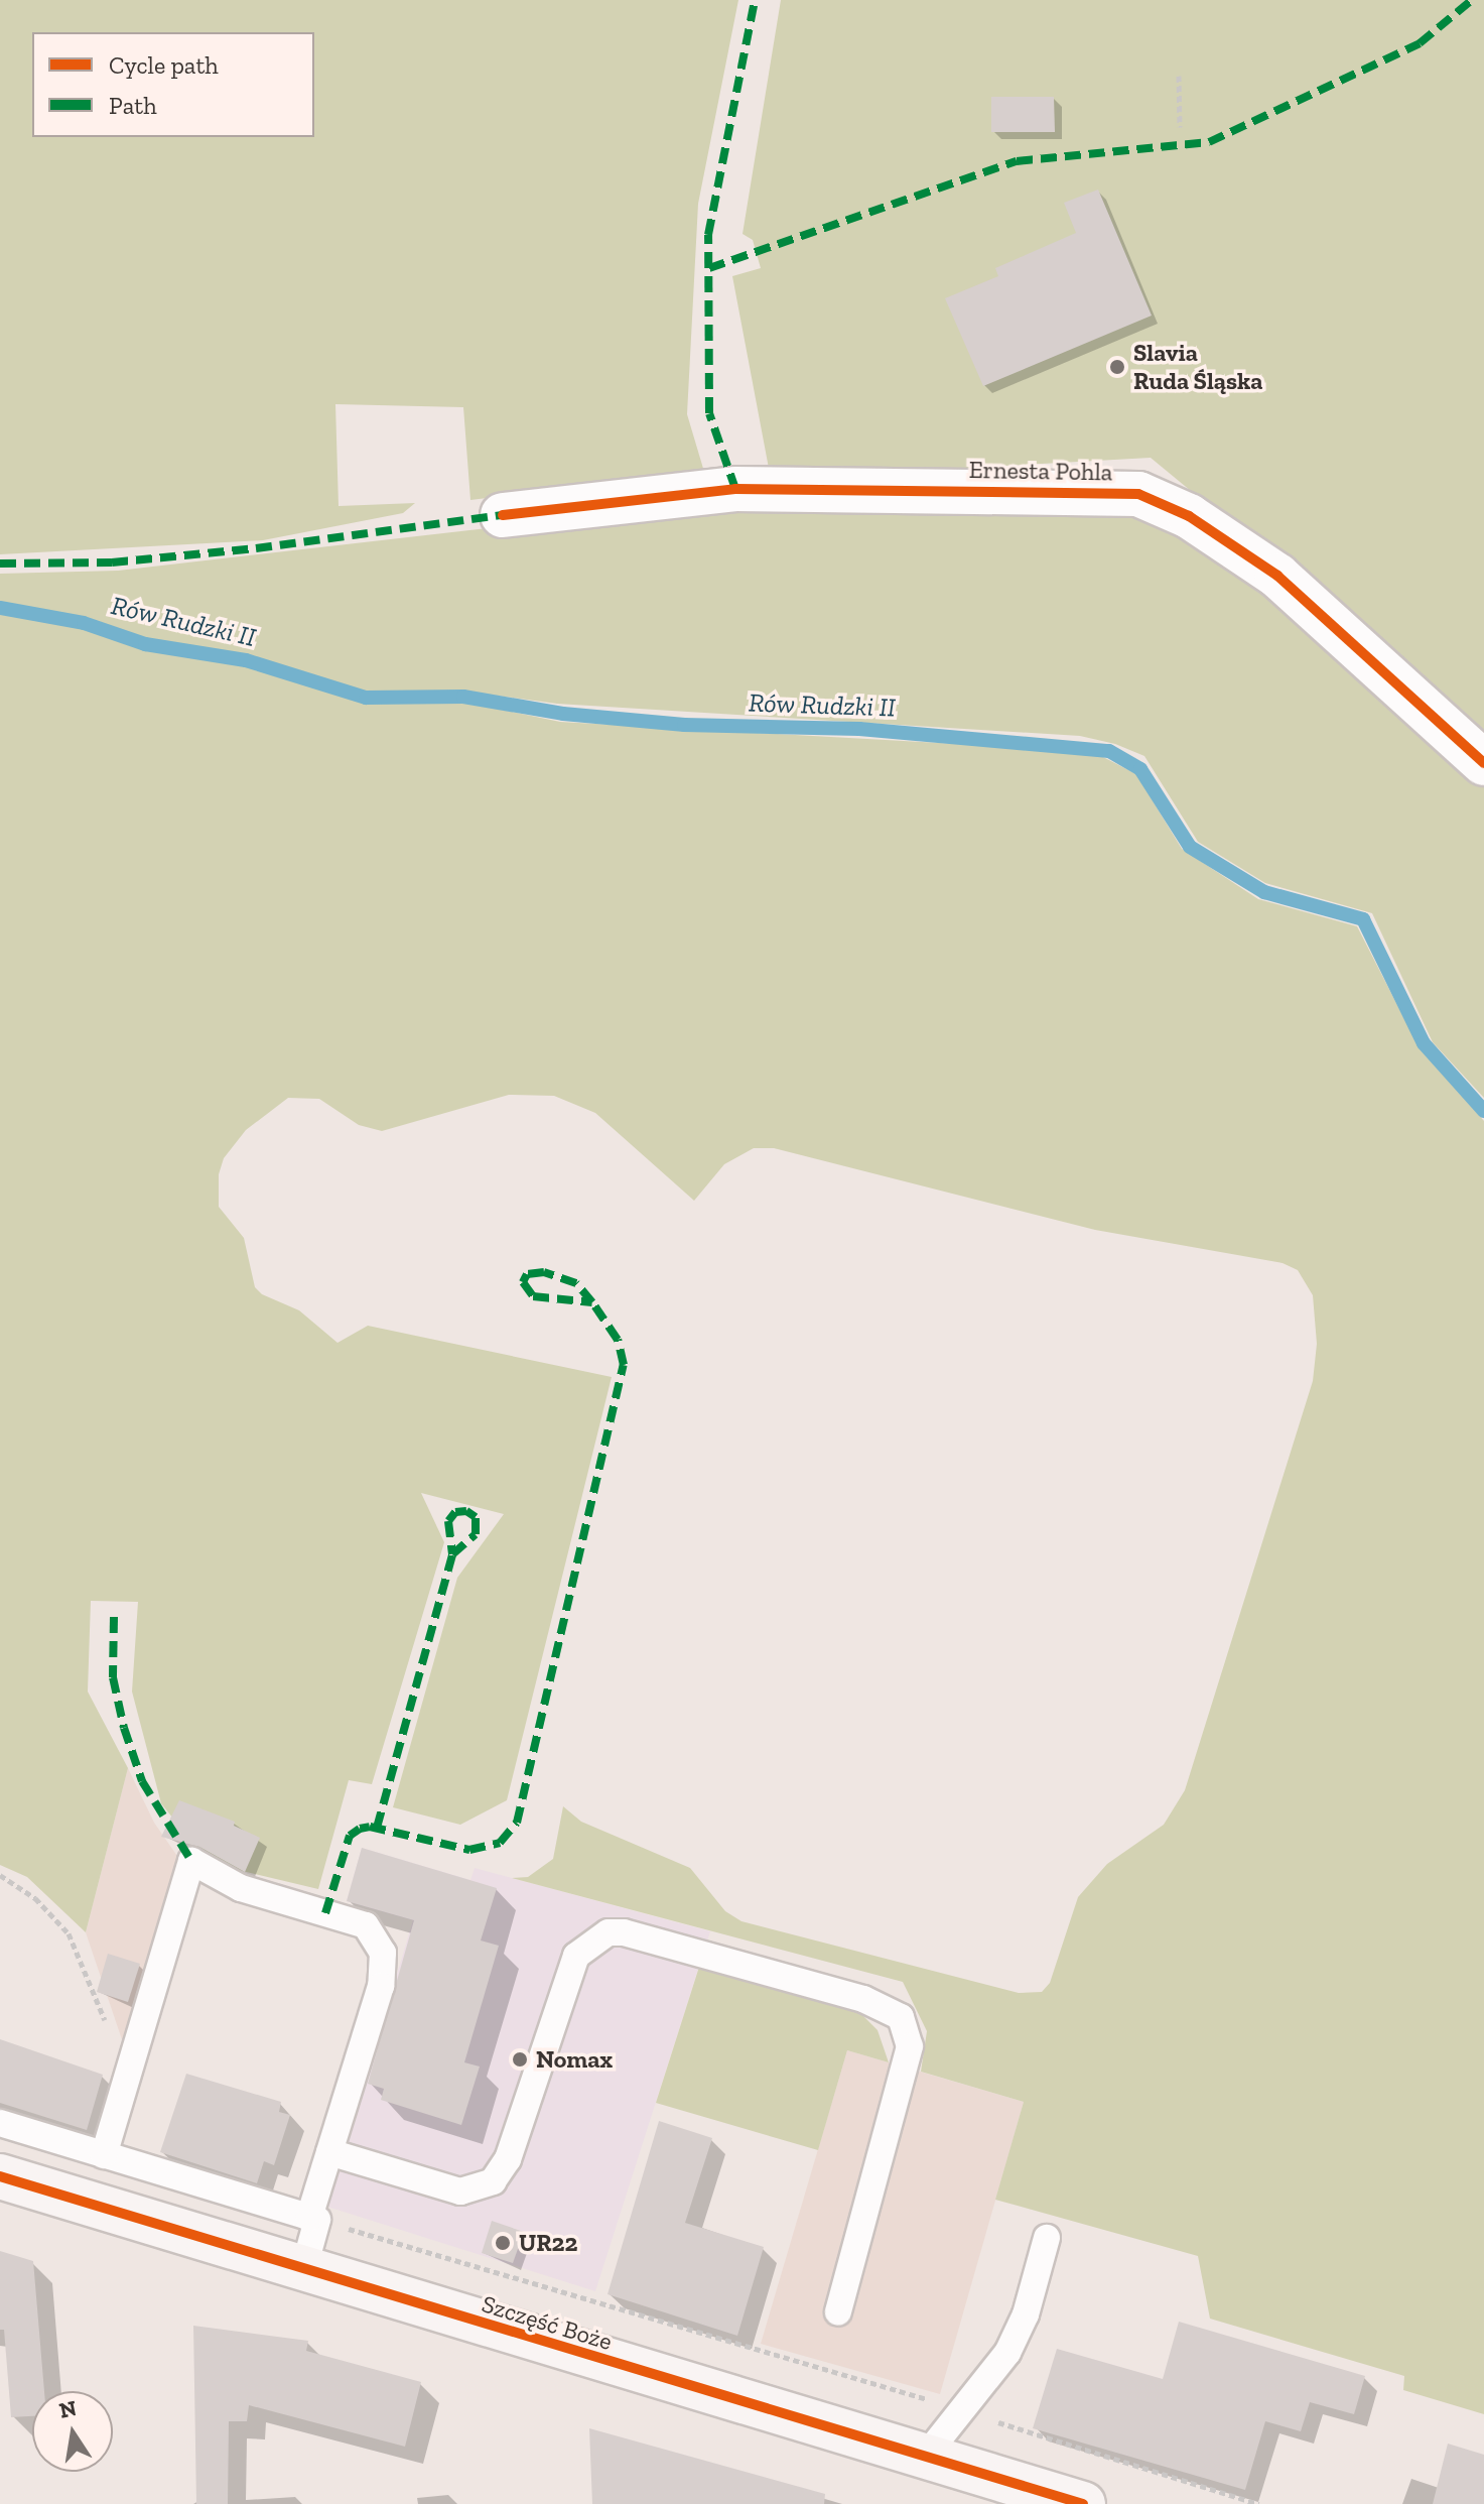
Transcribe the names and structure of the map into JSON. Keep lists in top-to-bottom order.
{
  "streets": {
    "street": ["Ernesta Pohla", "Szczęść Boże"]
  },
  "water": ["Rów Rudzki II"],
  "places": ["Slavia Ruda Śląska", "Nomax", "UR22"],
  "legend": ["Cycle path", "Path"],
  "north": "top"
}
